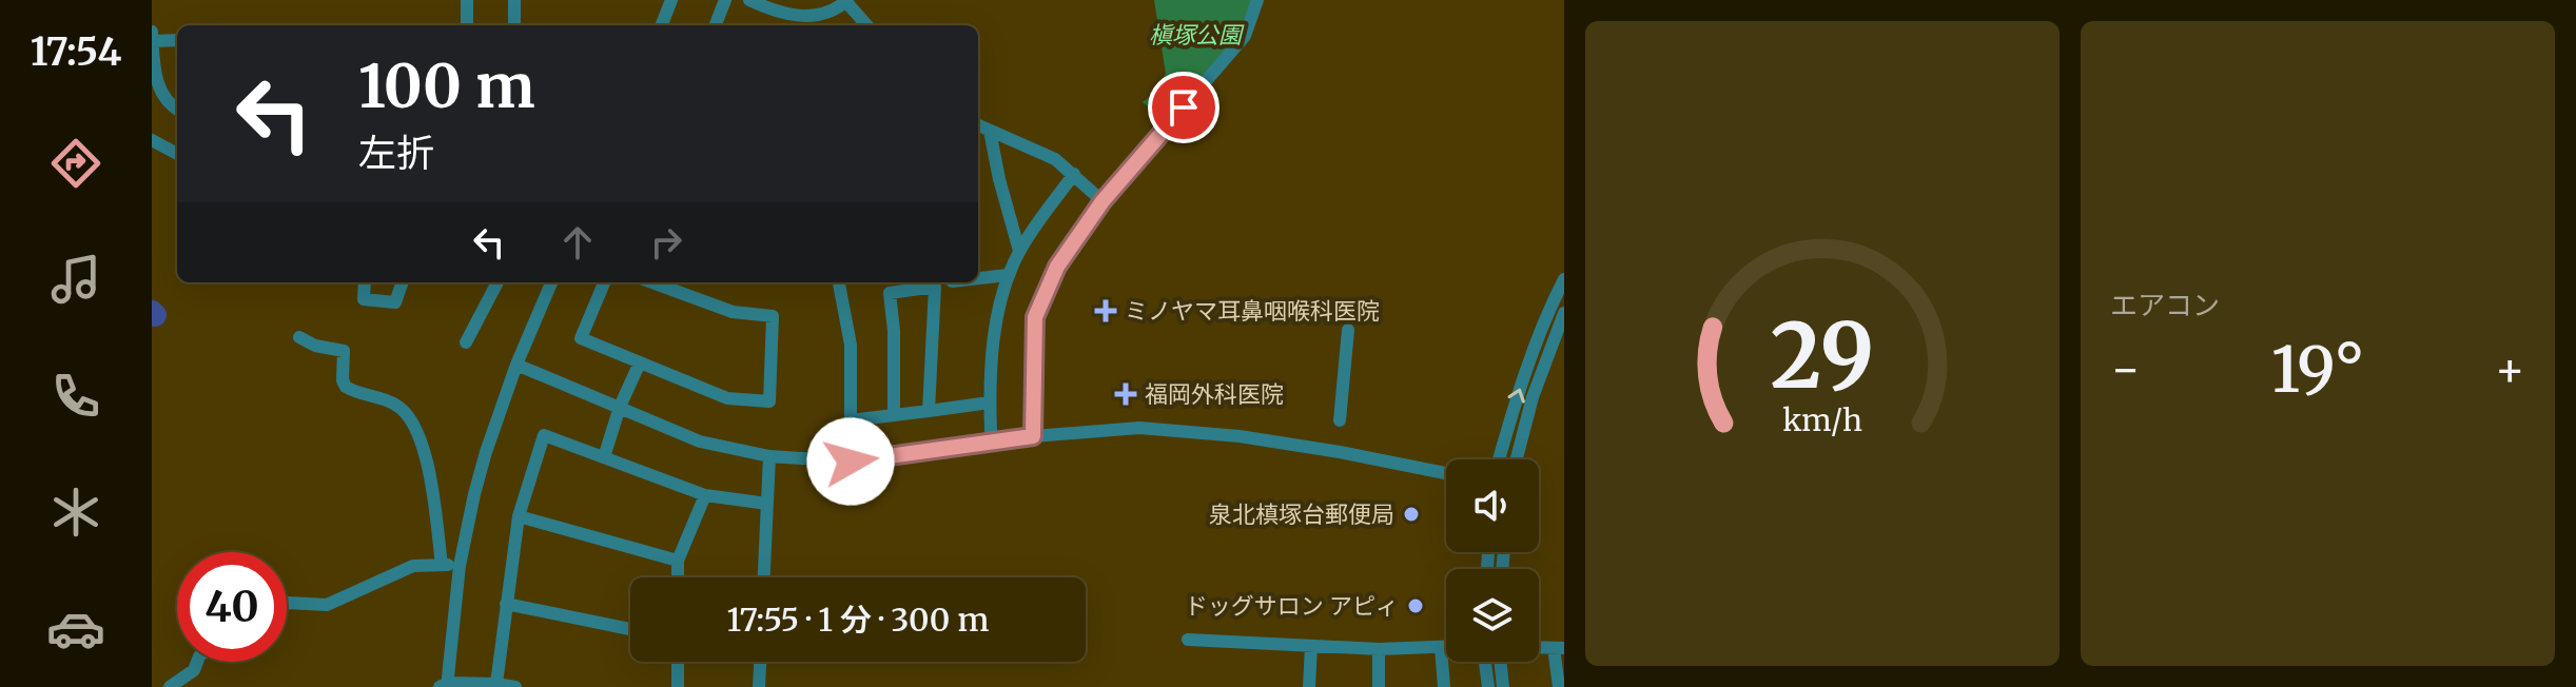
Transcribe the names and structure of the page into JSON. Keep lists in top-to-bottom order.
{
  "parks": ["槇塚公園"],
  "places": {
    "health": ["ミノヤマ耳鼻咽喉科医院", "福岡外科医院"],
    "other": ["泉北槙塚台郵便局", "ドッグサロン アピィ"]
  },
  "page": {
    "tabs": "17:54",
    "tile": "エアコン",
    "turn": ["100 m", "左折"],
    "heat": ["−", "19°", "+"],
    "limit": "40",
    "trip": "17:55 · 1 分 · 300 m",
    "gauge": ["29", "km/h"]
  }
}
